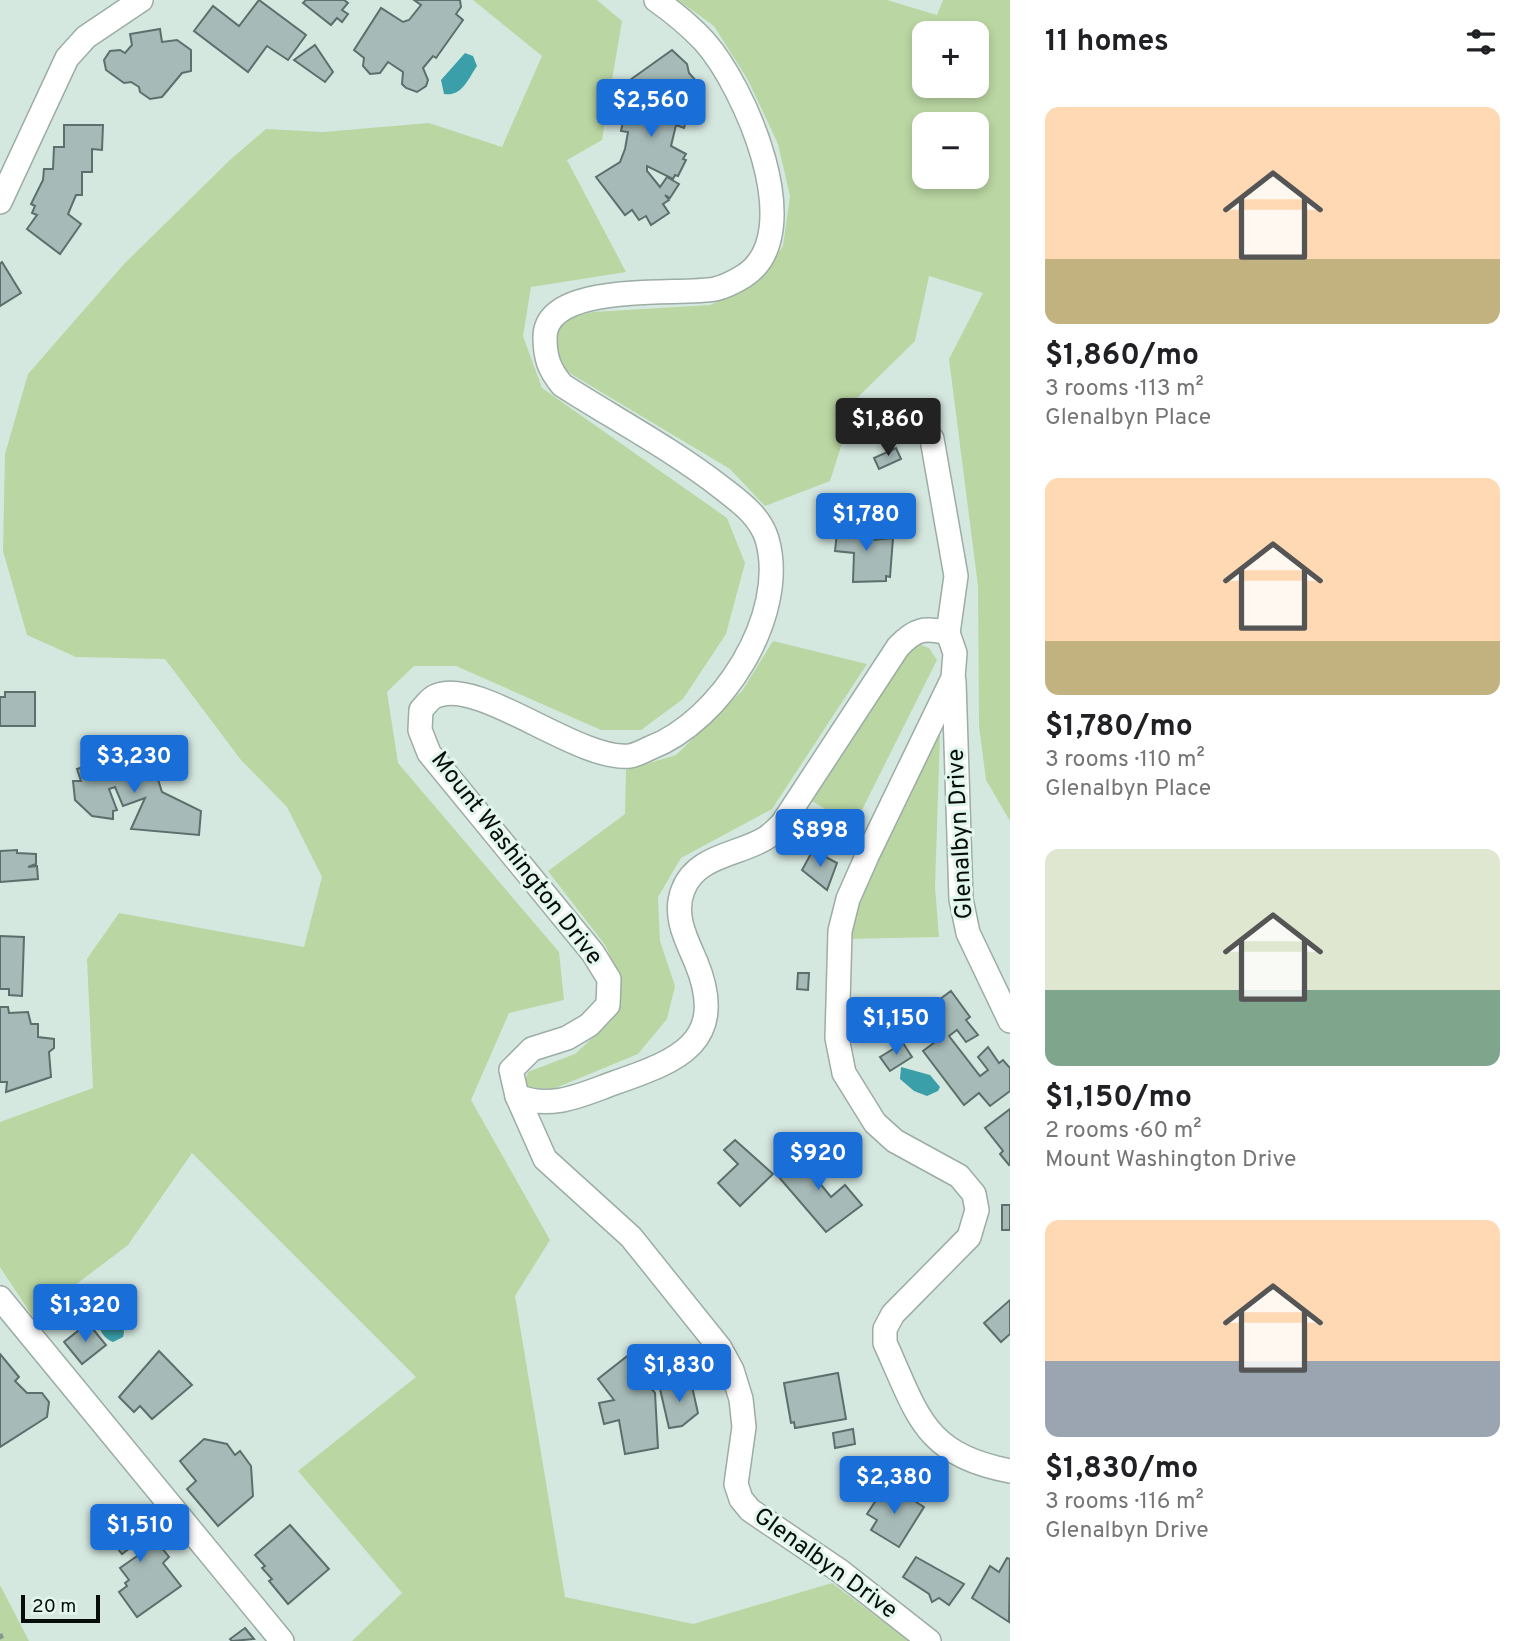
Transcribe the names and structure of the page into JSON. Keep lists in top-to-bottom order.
{
  "streets": {
    "street": ["Glenalbyn Drive", "Mount Washington Drive"]
  },
  "crossings": [
    ["Glenalbyn Drive", "Mount Washington Drive"]
  ],
  "scale_bar": "20 m",
  "page": {
    "heading": "11 homes",
    "map_buttons": ["+", "−"],
    "price": [
      "$2,560",
      "$1,860",
      "$1,780",
      "$3,230",
      "$898",
      "$1,150",
      "$920",
      "$1,320",
      "$1,830",
      "$2,380",
      "$1,510"
    ],
    "list": [
      {
        "name": "$1,860/mo",
        "note": "3 rooms · 113 m² · Glenalbyn Place"
      },
      {
        "name": "$1,780/mo",
        "note": "3 rooms · 110 m² · Glenalbyn Place"
      },
      {
        "name": "$1,150/mo",
        "note": "2 rooms · 60 m² · Mount Washington Drive"
      },
      {
        "name": "$1,830/mo",
        "note": "3 rooms · 116 m² · Glenalbyn Drive"
      }
    ],
    "scale": "20 m"
  }
}
